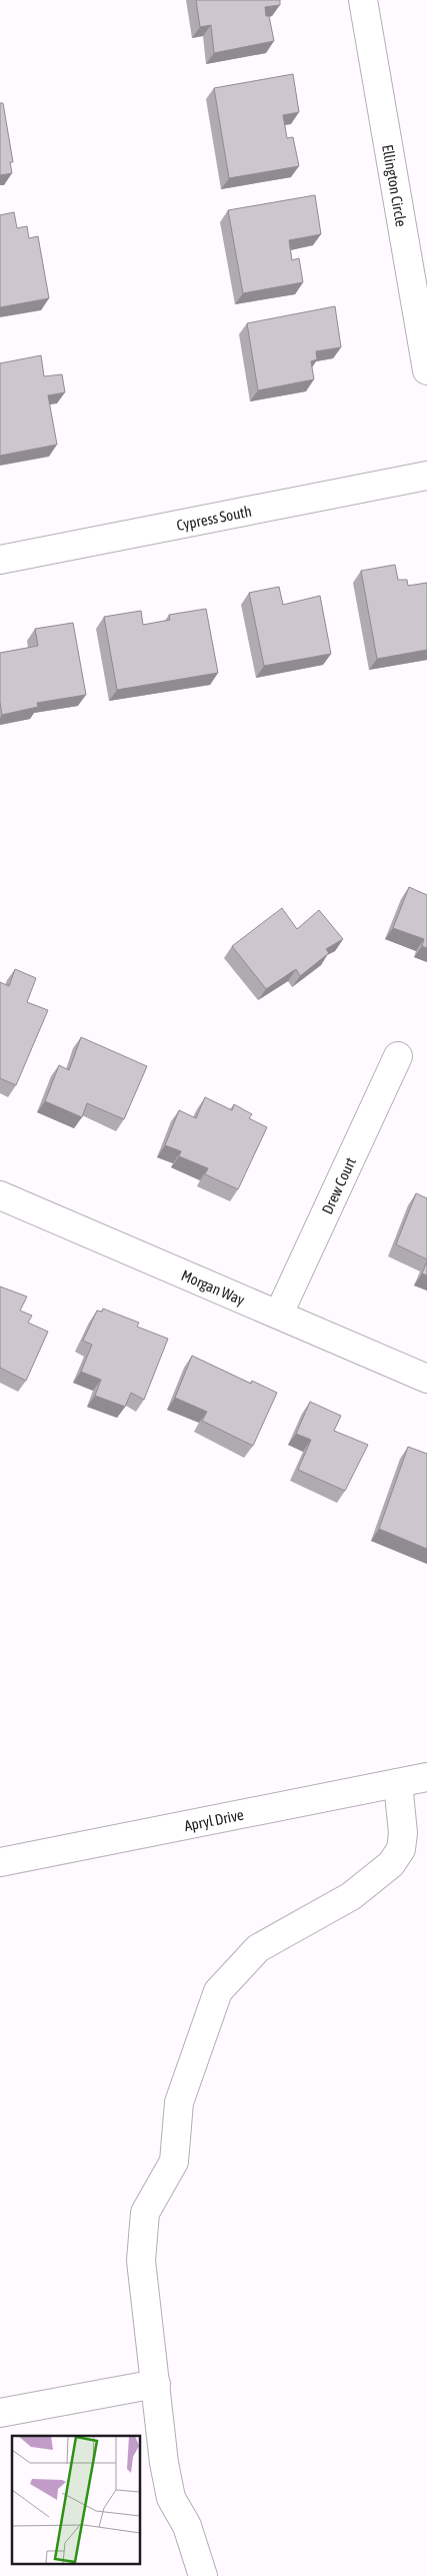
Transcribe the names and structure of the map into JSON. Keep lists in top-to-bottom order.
{
  "streets": {
    "street": [
      "Ellington Circle",
      "Cypress South",
      "Drew Court",
      "Morgan Way",
      "Apryl Drive"
    ]
  },
  "crossings": [
    ["Drew Court", "Morgan Way"]
  ]
}
